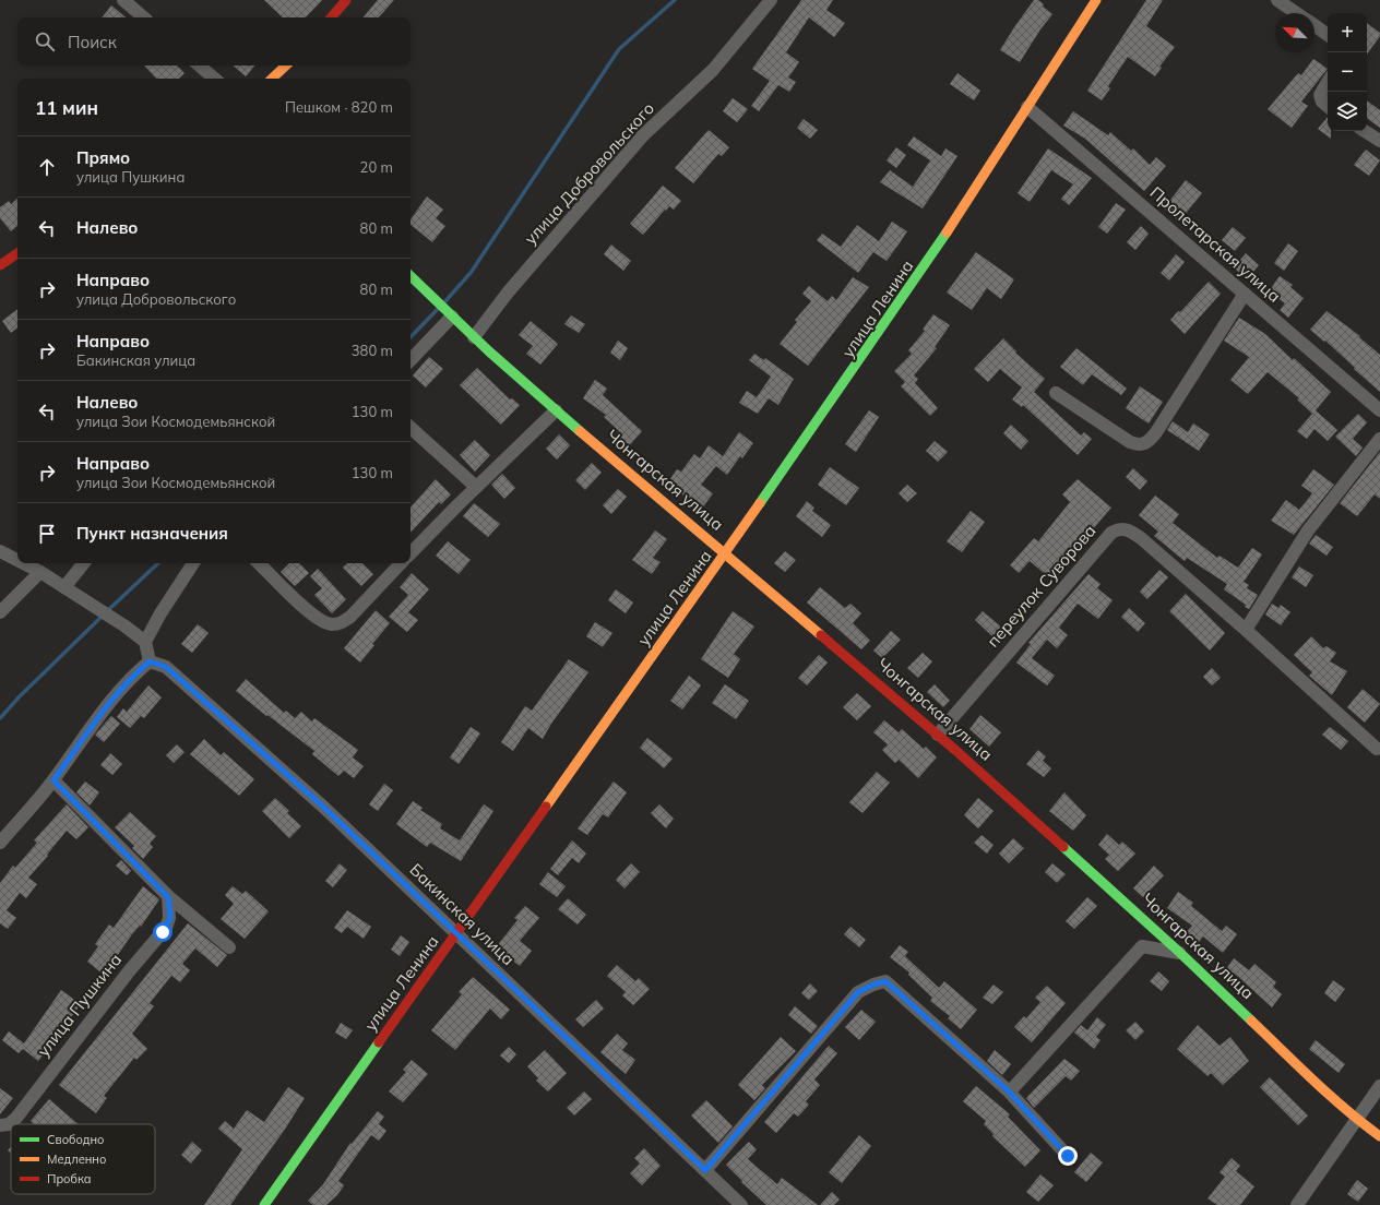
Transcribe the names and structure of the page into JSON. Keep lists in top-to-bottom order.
{
  "streets": {
    "street": [
      "улица Добровольского",
      "Пролетарская улица",
      "улица Ленина",
      "Чонгарская улица",
      "переулок Суворова",
      "Бакинская улица",
      "улица Пушкина"
    ]
  },
  "crossings": [
    ["улица Добровольского", "Чонгарская улица"],
    ["Пролетарская улица", "улица Ленина"],
    ["улица Ленина", "Чонгарская улица"],
    ["улица Ленина", "Бакинская улица"],
    ["Чонгарская улица", "переулок Суворова"]
  ],
  "legend": ["Свободно", "Медленно", "Пробка"],
  "north": "top left",
  "page": {
    "map_buttons": ["+", "−"],
    "search": "Поиск",
    "heading": ["11 мин", "Пешком · 820 m"],
    "list": [
      ["Прямо", "улица Пушкина", "20 m"],
      ["Налево", "80 m"],
      ["Направо", "улица Добровольского", "80 m"],
      ["Направо", "Бакинская улица", "380 m"],
      ["Налево", "улица Зои Космодемьянской", "130 m"],
      ["Направо", "улица Зои Космодемьянской", "130 m"],
      "Пункт назначения"
    ]
  }
}
